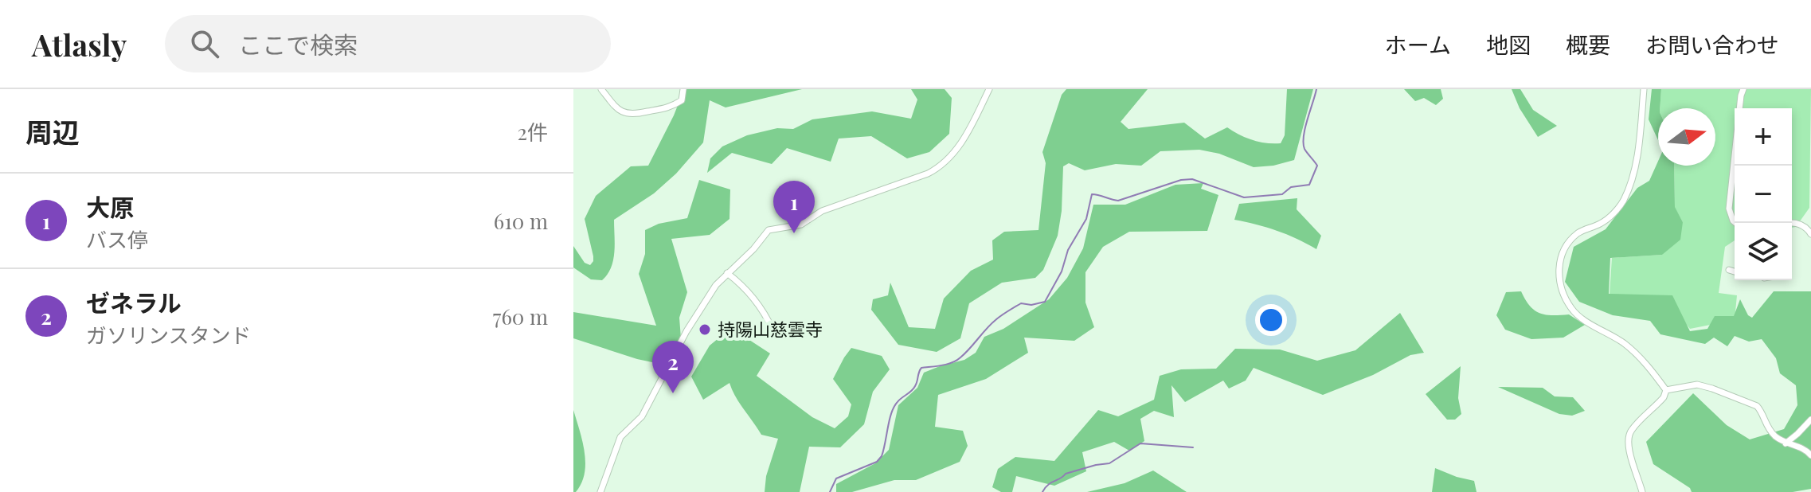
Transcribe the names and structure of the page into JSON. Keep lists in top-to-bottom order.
{
  "places": ["持陽山慈雲寺"],
  "north": "right",
  "page": {
    "header": "Atlasly",
    "search": "ここで検索",
    "nav": [
      "ホーム",
      "地図",
      "概要",
      "お問い合わせ"
    ],
    "heading": ["周辺", "2件"],
    "map_buttons": ["+", "−"],
    "list": [
      {
        "mark": "1",
        "name": "大原",
        "note": "バス停",
        "value": "610 m"
      },
      {
        "mark": "2",
        "name": "ゼネラル",
        "note": "ガソリンスタンド",
        "value": "760 m"
      }
    ],
    "pins": ["1", "2"]
  }
}
